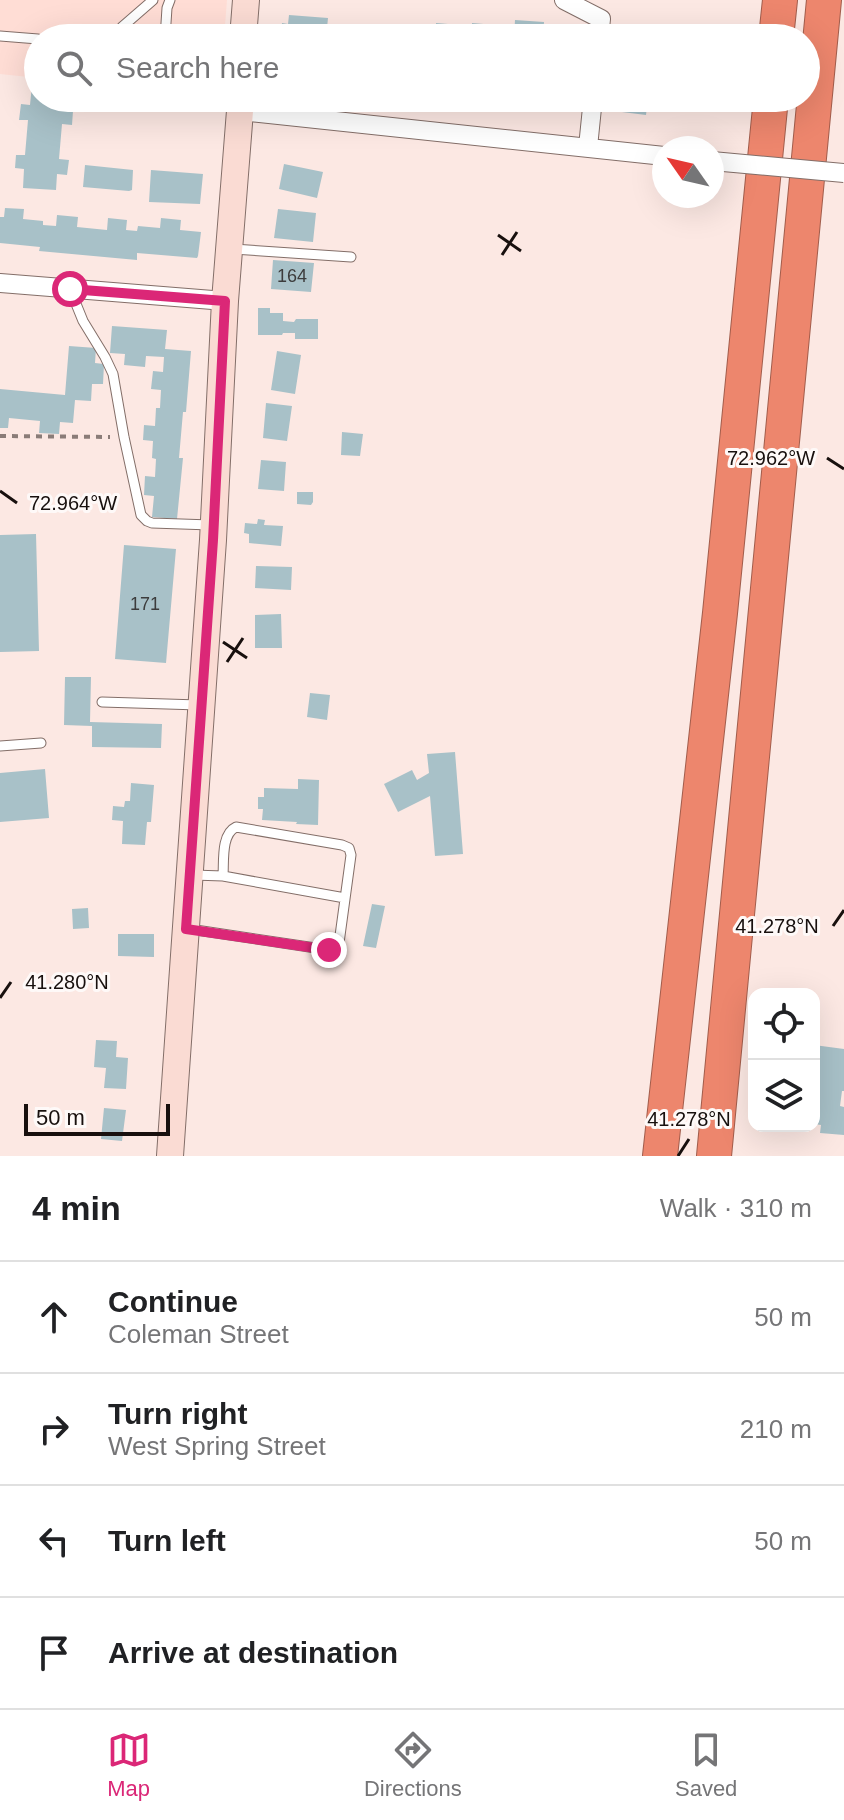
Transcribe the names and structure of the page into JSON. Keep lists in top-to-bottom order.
{
  "house_numbers": ["164", "171"],
  "scale_bar": "50 m",
  "north": "top left",
  "page": {
    "search": "Search here",
    "scale": "50 m",
    "heading": ["4 min", "Walk · 310 m"],
    "list": [
      ["Continue", "Coleman Street", "50 m"],
      ["Turn right", "West Spring Street", "210 m"],
      ["Turn left", "50 m"],
      "Arrive at destination"
    ],
    "nav": ["Map", "Directions", "Saved"]
  },
  "coordinates": [
    "72.962°W",
    "72.964°W",
    "41.278°N",
    "41.280°N"
  ]
}
